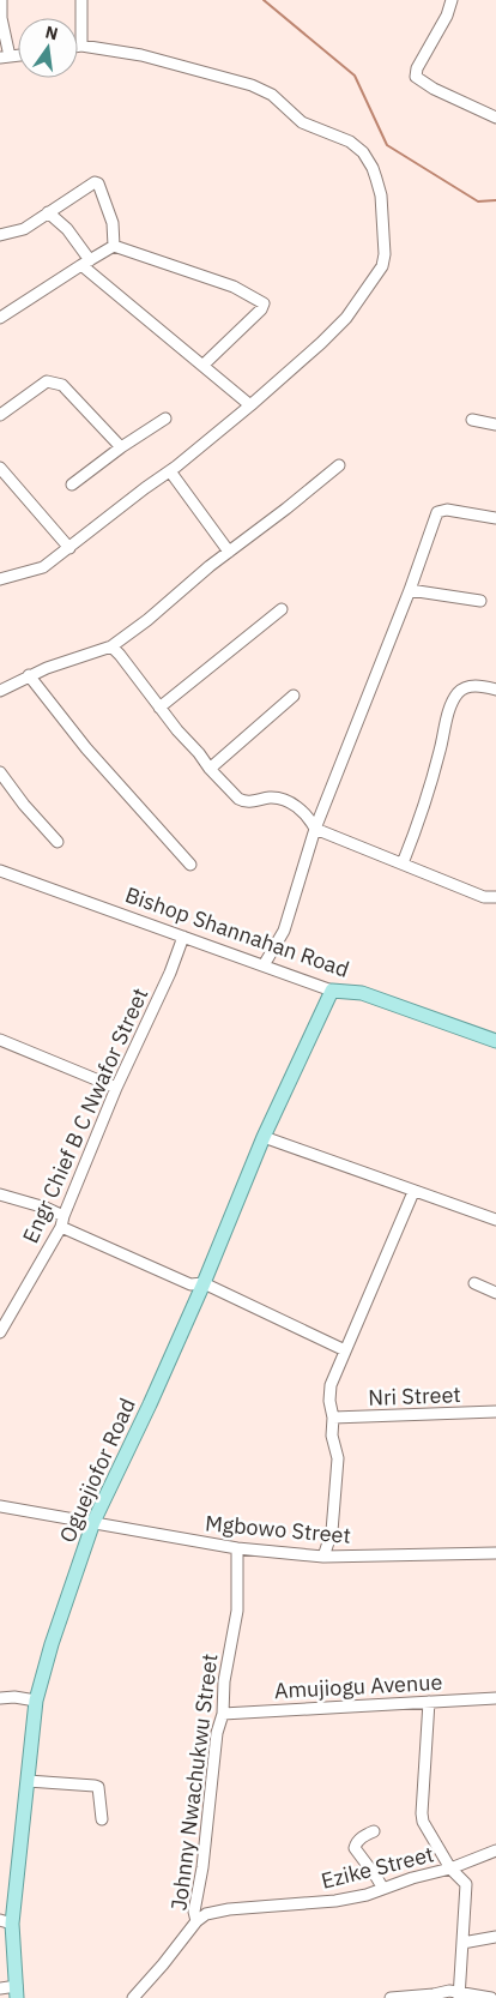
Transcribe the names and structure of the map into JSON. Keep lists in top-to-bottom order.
{
  "streets": {
    "main road": ["Bishop Shannahan Road", "Oguejiofor Road"],
    "street": [
      "Engr Chief B C Nwafor Street",
      "Nri Street",
      "Mgbowo Street",
      "Amujiogu Avenue",
      "Johnny Nwachukwu Street",
      "Ezike Street"
    ]
  },
  "crossings": [
    ["Bishop Shannahan Road", "Engr Chief B C Nwafor Street"],
    ["Bishop Shannahan Road", "Oguejiofor Road"],
    ["Oguejiofor Road", "Mgbowo Street"],
    ["Mgbowo Street", "Johnny Nwachukwu Street"],
    ["Amujiogu Avenue", "Johnny Nwachukwu Street"],
    ["Johnny Nwachukwu Street", "Ezike Street"]
  ],
  "north": "top"
}
